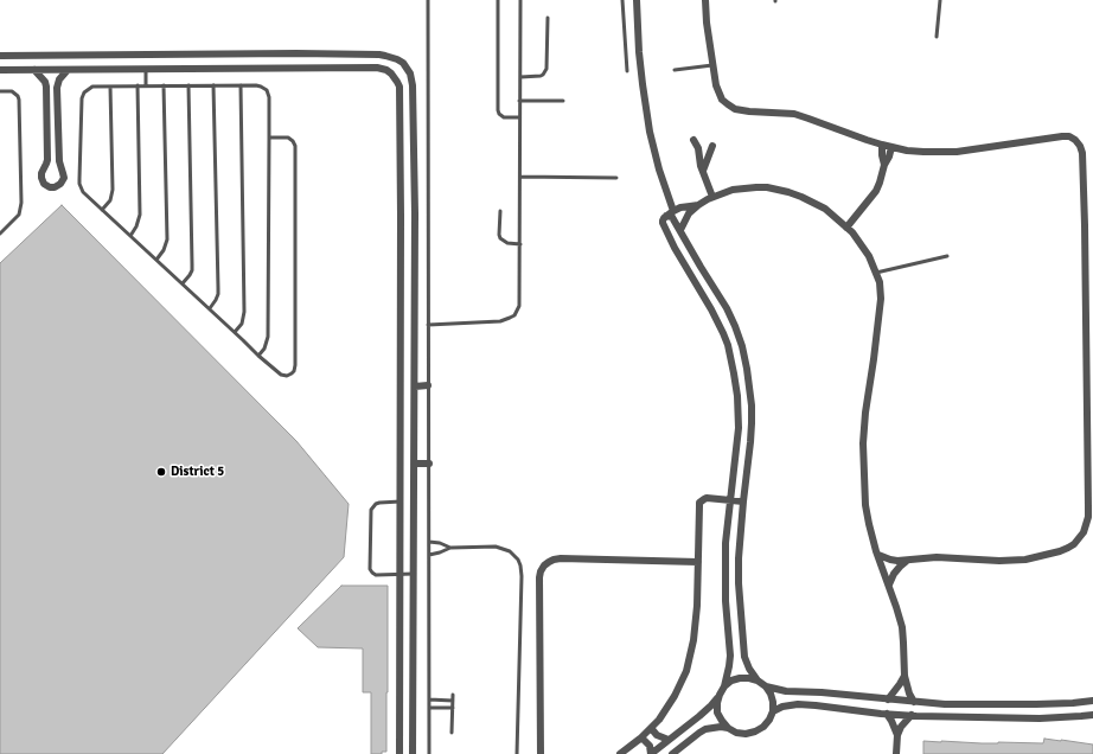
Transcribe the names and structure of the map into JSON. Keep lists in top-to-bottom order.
{
  "places": ["District 5"]
}
